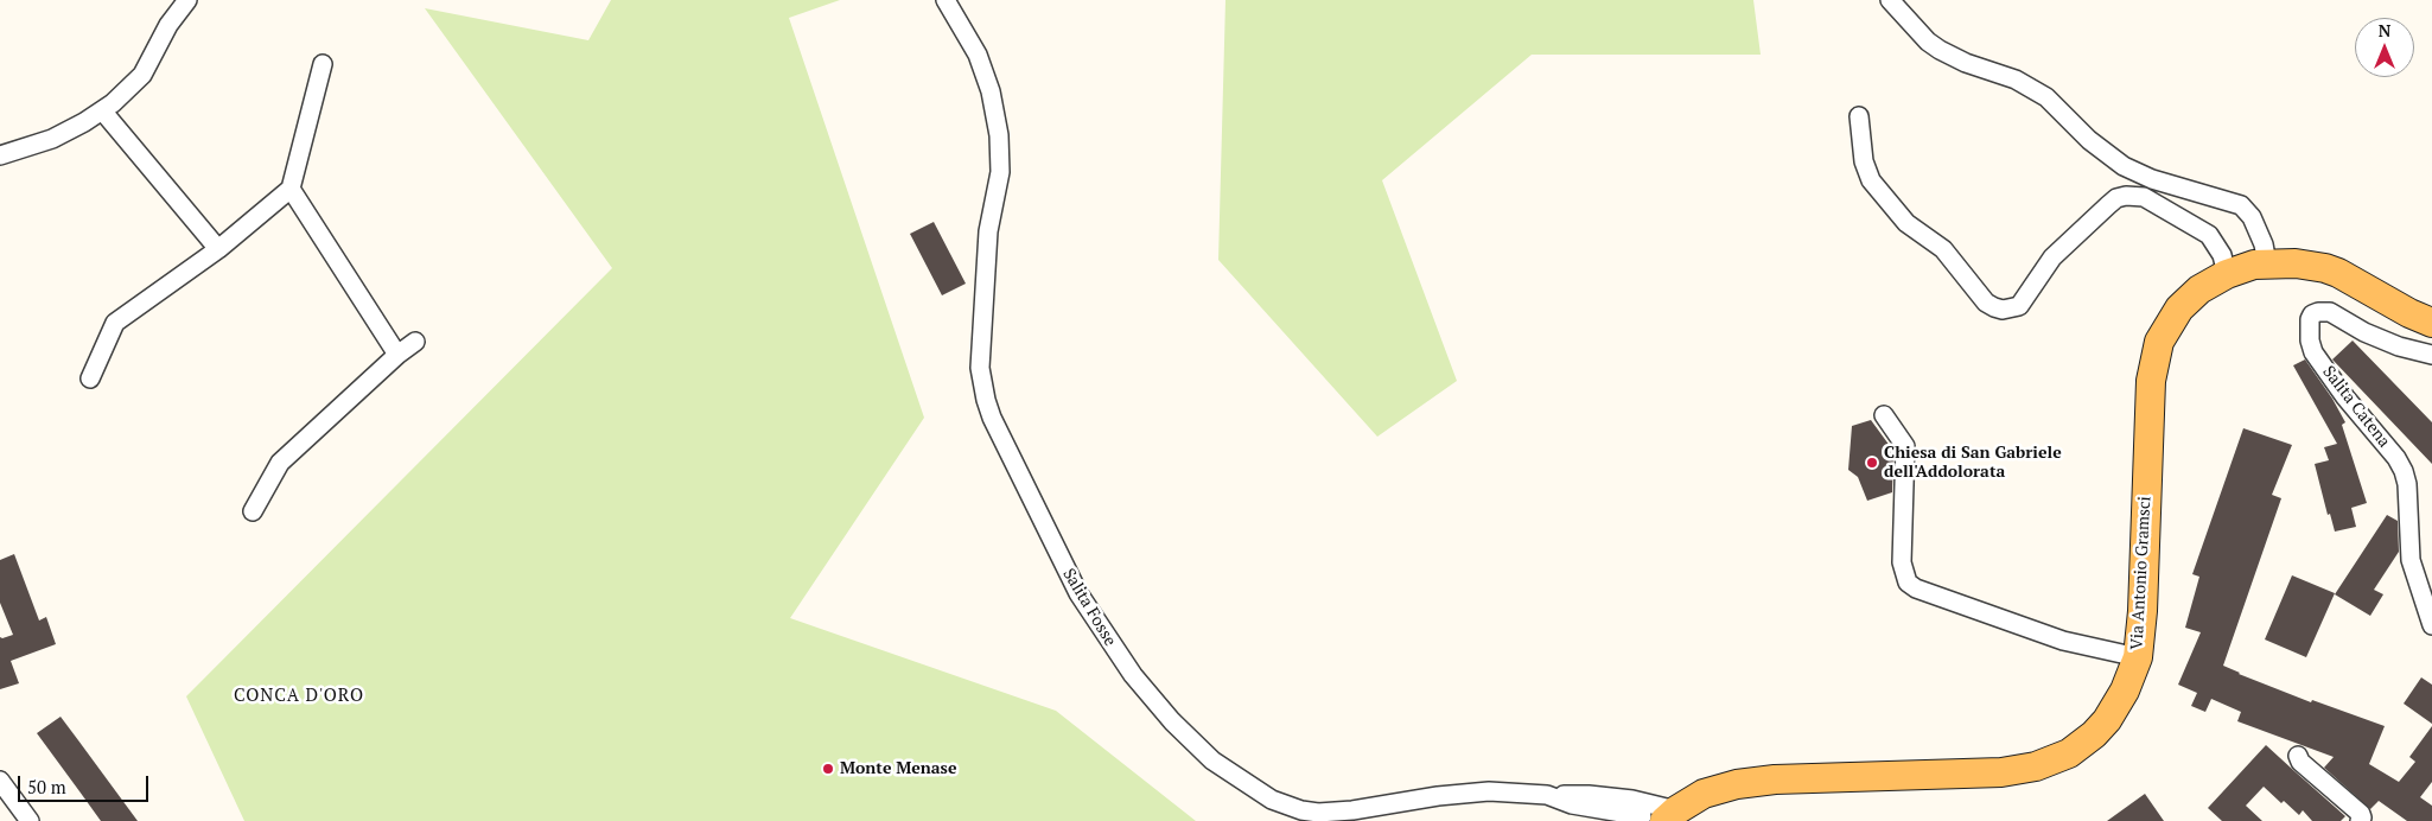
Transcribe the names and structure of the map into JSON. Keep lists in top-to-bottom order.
{
  "streets": {
    "main road": ["Via Antonio Gramsci"],
    "street": ["Salita Catena", "Salita Fosse"]
  },
  "crossings": [
    ["Via Antonio Gramsci", "Salita Fosse"]
  ],
  "districts": ["CONCA D'ORO"],
  "places": ["Chiesa di San Gabriele dell'Addolorata", "Monte Menase"],
  "scale_bar": "50 m",
  "north": "top"
}
